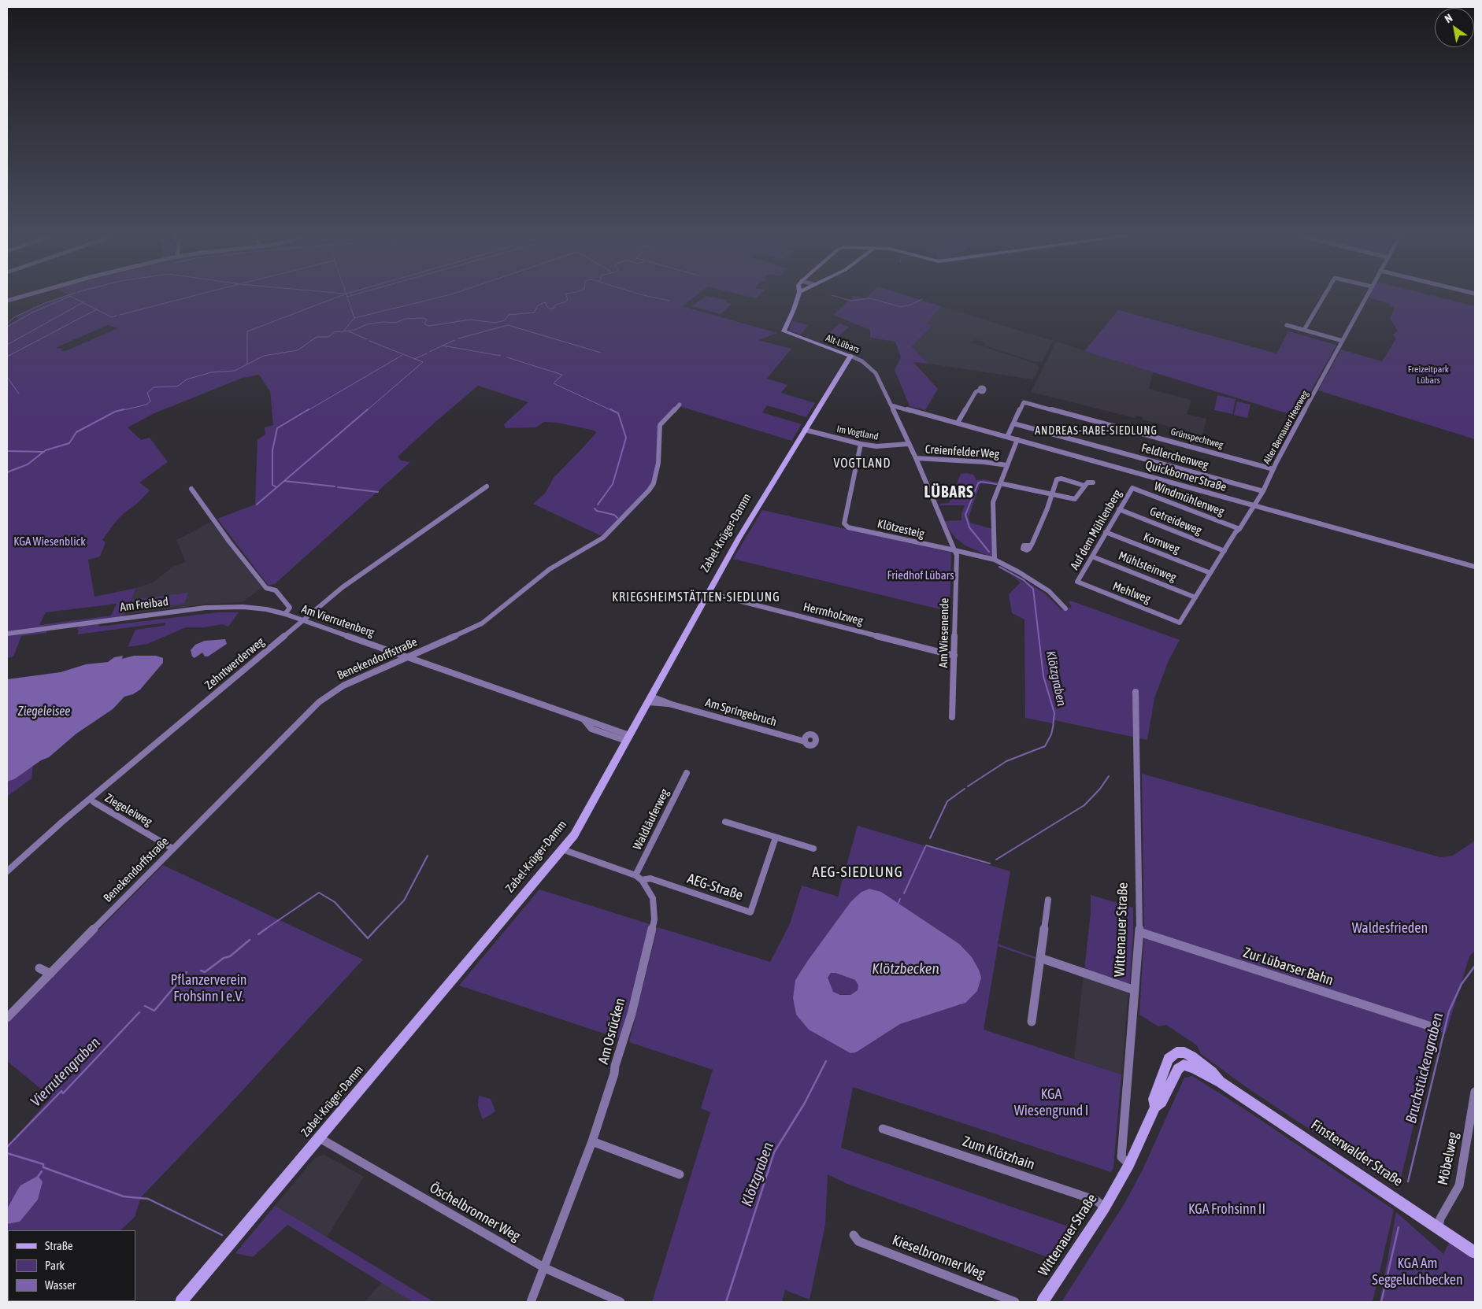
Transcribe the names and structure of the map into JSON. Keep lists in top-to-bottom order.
{
  "streets": {
    "street": [
      "Alt-Lübars",
      "Alter Bernauer Heerweg",
      "Im Vogtland",
      "Grünspechtweg",
      "Creienfelder Weg",
      "Feldlerchenweg",
      "Quickborner Straße",
      "Windmühlenweg",
      "Getreideweg",
      "Klötzesteig",
      "Auf dem Mühlenberg",
      "Zabel-Krüger-Damm",
      "Kornweg",
      "Mühlsteinweg",
      "Mehlweg",
      "Am Freibad",
      "Herrnholzweg",
      "Am Vierrutenberg",
      "Am Wiesenende",
      "Benekendorffstraße",
      "Zehntwerderweg",
      "Am Springebruch",
      "Ziegeleiweg",
      "Waldläuferweg",
      "AEG-Straße",
      "Wittenauer Straße",
      "Zur Lübarser Bahn",
      "Am Osrücken",
      "Zum Klötzhain",
      "Finsterwalder Straße",
      "Möbelweg",
      "Öschelbronner Weg",
      "Kieselbronner Weg"
    ]
  },
  "crossings": [
    ["Alt-Lübars", "Quickborner Straße"],
    ["Alt-Lübars", "Zabel-Krüger-Damm"],
    ["Alter Bernauer Heerweg", "Grünspechtweg"],
    ["Alter Bernauer Heerweg", "Feldlerchenweg"],
    ["Alter Bernauer Heerweg", "Quickborner Straße"],
    ["Alter Bernauer Heerweg", "Windmühlenweg"],
    ["Alter Bernauer Heerweg", "Getreideweg"],
    ["Alter Bernauer Heerweg", "Kornweg"],
    ["Alter Bernauer Heerweg", "Mühlsteinweg"],
    ["Alter Bernauer Heerweg", "Mehlweg"],
    ["Im Vogtland", "Klötzesteig"],
    ["Im Vogtland", "Zabel-Krüger-Damm"],
    ["Grünspechtweg", "Feldlerchenweg"],
    ["Windmühlenweg", "Auf dem Mühlenberg"],
    ["Getreideweg", "Auf dem Mühlenberg"],
    ["Klötzesteig", "Am Wiesenende"],
    ["Auf dem Mühlenberg", "Kornweg"],
    ["Auf dem Mühlenberg", "Mühlsteinweg"],
    ["Auf dem Mühlenberg", "Mehlweg"],
    ["Zabel-Krüger-Damm", "Herrnholzweg"],
    ["Zabel-Krüger-Damm", "Am Vierrutenberg"],
    ["Zabel-Krüger-Damm", "Am Springebruch"],
    ["Zabel-Krüger-Damm", "Öschelbronner Weg"],
    ["Am Freibad", "Am Vierrutenberg"],
    ["Herrnholzweg", "Am Wiesenende"],
    ["Am Vierrutenberg", "Benekendorffstraße"],
    ["Am Vierrutenberg", "Zehntwerderweg"],
    ["Benekendorffstraße", "Ziegeleiweg"],
    ["Waldläuferweg", "AEG-Straße"],
    ["Waldläuferweg", "Am Osrücken"],
    ["AEG-Straße", "Am Osrücken"],
    ["Wittenauer Straße", "Zur Lübarser Bahn"],
    ["Wittenauer Straße", "Zum Klötzhain"],
    ["Wittenauer Straße", "Finsterwalder Straße"],
    ["Am Osrücken", "Öschelbronner Weg"],
    ["Finsterwalder Straße", "Möbelweg"]
  ],
  "districts": [
    "ANDREAS-RABE-SIEDLUNG",
    "VOGTLAND",
    "LÜBARS",
    "KRIEGSHEIMSTÄTTEN-SIEDLUNG",
    "AEG-SIEDLUNG"
  ],
  "water": [
    "Klötzgraben",
    "Ziegeleisee",
    "Klötzbecken",
    "Bruchstückengraben",
    "Vierrutengraben"
  ],
  "parks": [
    "Freizeitpark Lübars",
    "KGA Wiesenblick",
    "Friedhof Lübars",
    "Waldesfrieden",
    "Pflanzerverein Frohsinn I e.V.",
    "KGA Wiesengrund I",
    "KGA Frohsinn II",
    "KGA Am Seggeluchbecken"
  ],
  "legend": ["Straße", "Park", "Wasser"],
  "north": "top left"
}
